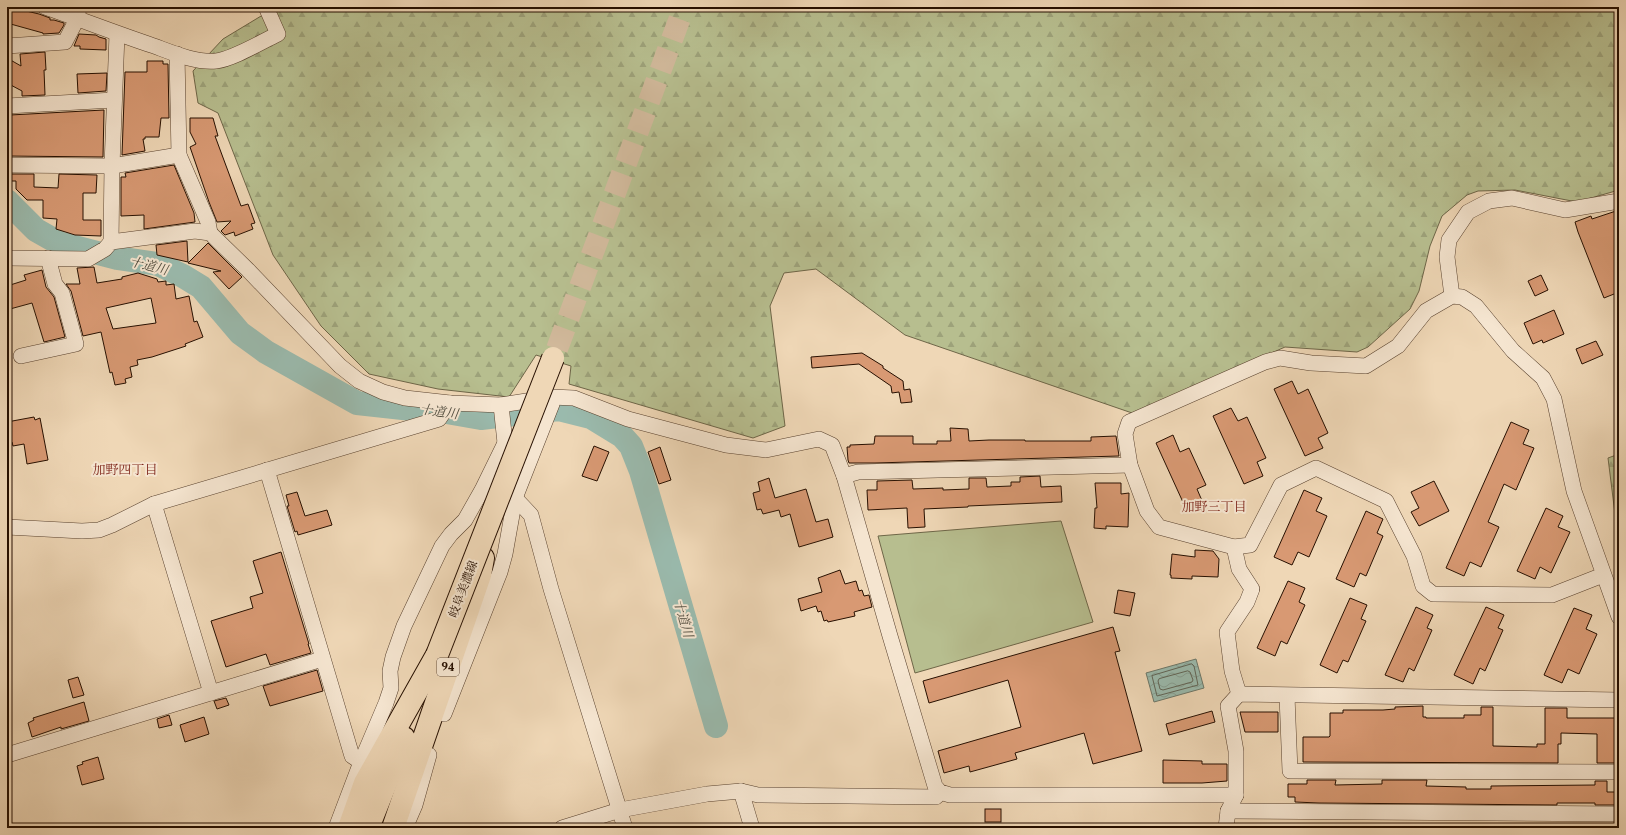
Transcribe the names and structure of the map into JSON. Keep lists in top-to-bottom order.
{
  "streets": {
    "main road": ["岐阜美濃線", "94"]
  },
  "crossings": [
    ["岐阜美濃線", "94"]
  ],
  "districts": ["加野四丁目", "加野三丁目"],
  "water": ["十道川"]
}
